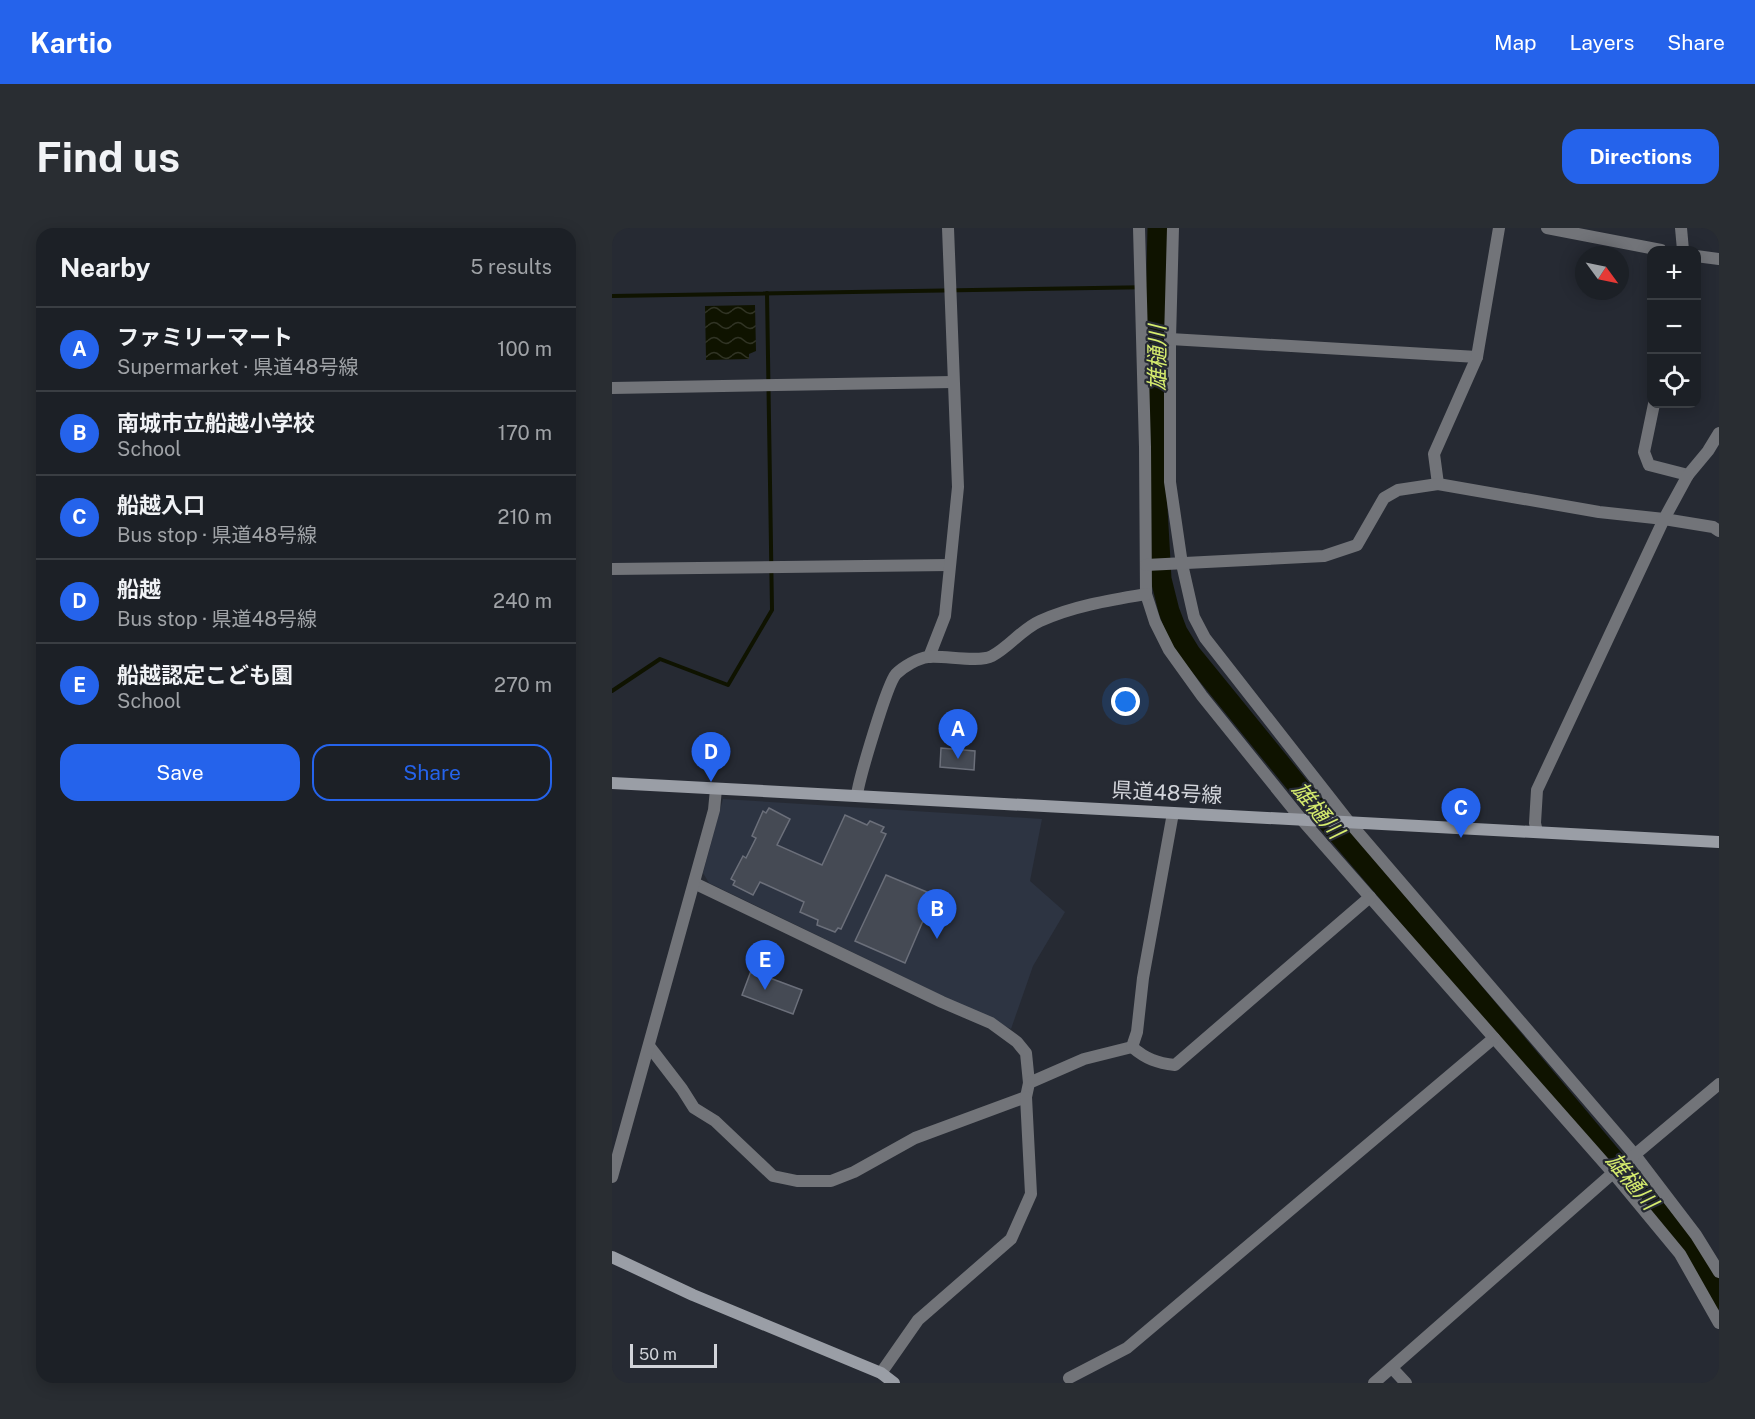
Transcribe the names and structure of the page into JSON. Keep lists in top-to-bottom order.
{
  "streets": {
    "main road": ["県道48号線"]
  },
  "water": ["雄樋川"],
  "scale_bar": "50 m",
  "north": "bottom right",
  "page": {
    "header": "Kartio",
    "nav": ["Map", "Layers", "Share"],
    "buttons": [
      "Directions",
      ["Save", "Share"]
    ],
    "title": "Find us",
    "heading": ["Nearby", "5 results"],
    "map_buttons": ["+", "−"],
    "list": [
      {
        "mark": "A",
        "name": "ファミリーマート",
        "note": "Supermarket · 県道48号線",
        "value": "100 m"
      },
      {
        "mark": "B",
        "name": "南城市立船越小学校",
        "note": "School",
        "value": "170 m"
      },
      {
        "mark": "C",
        "name": "船越入口",
        "note": "Bus stop · 県道48号線",
        "value": "210 m"
      },
      {
        "mark": "D",
        "name": "船越",
        "note": "Bus stop · 県道48号線",
        "value": "240 m"
      },
      {
        "mark": "E",
        "name": "船越認定こども園",
        "note": "School",
        "value": "270 m"
      }
    ],
    "pins": [
      "A",
      "D",
      "C",
      "B",
      "E"
    ],
    "scale": "50 m"
  }
}
